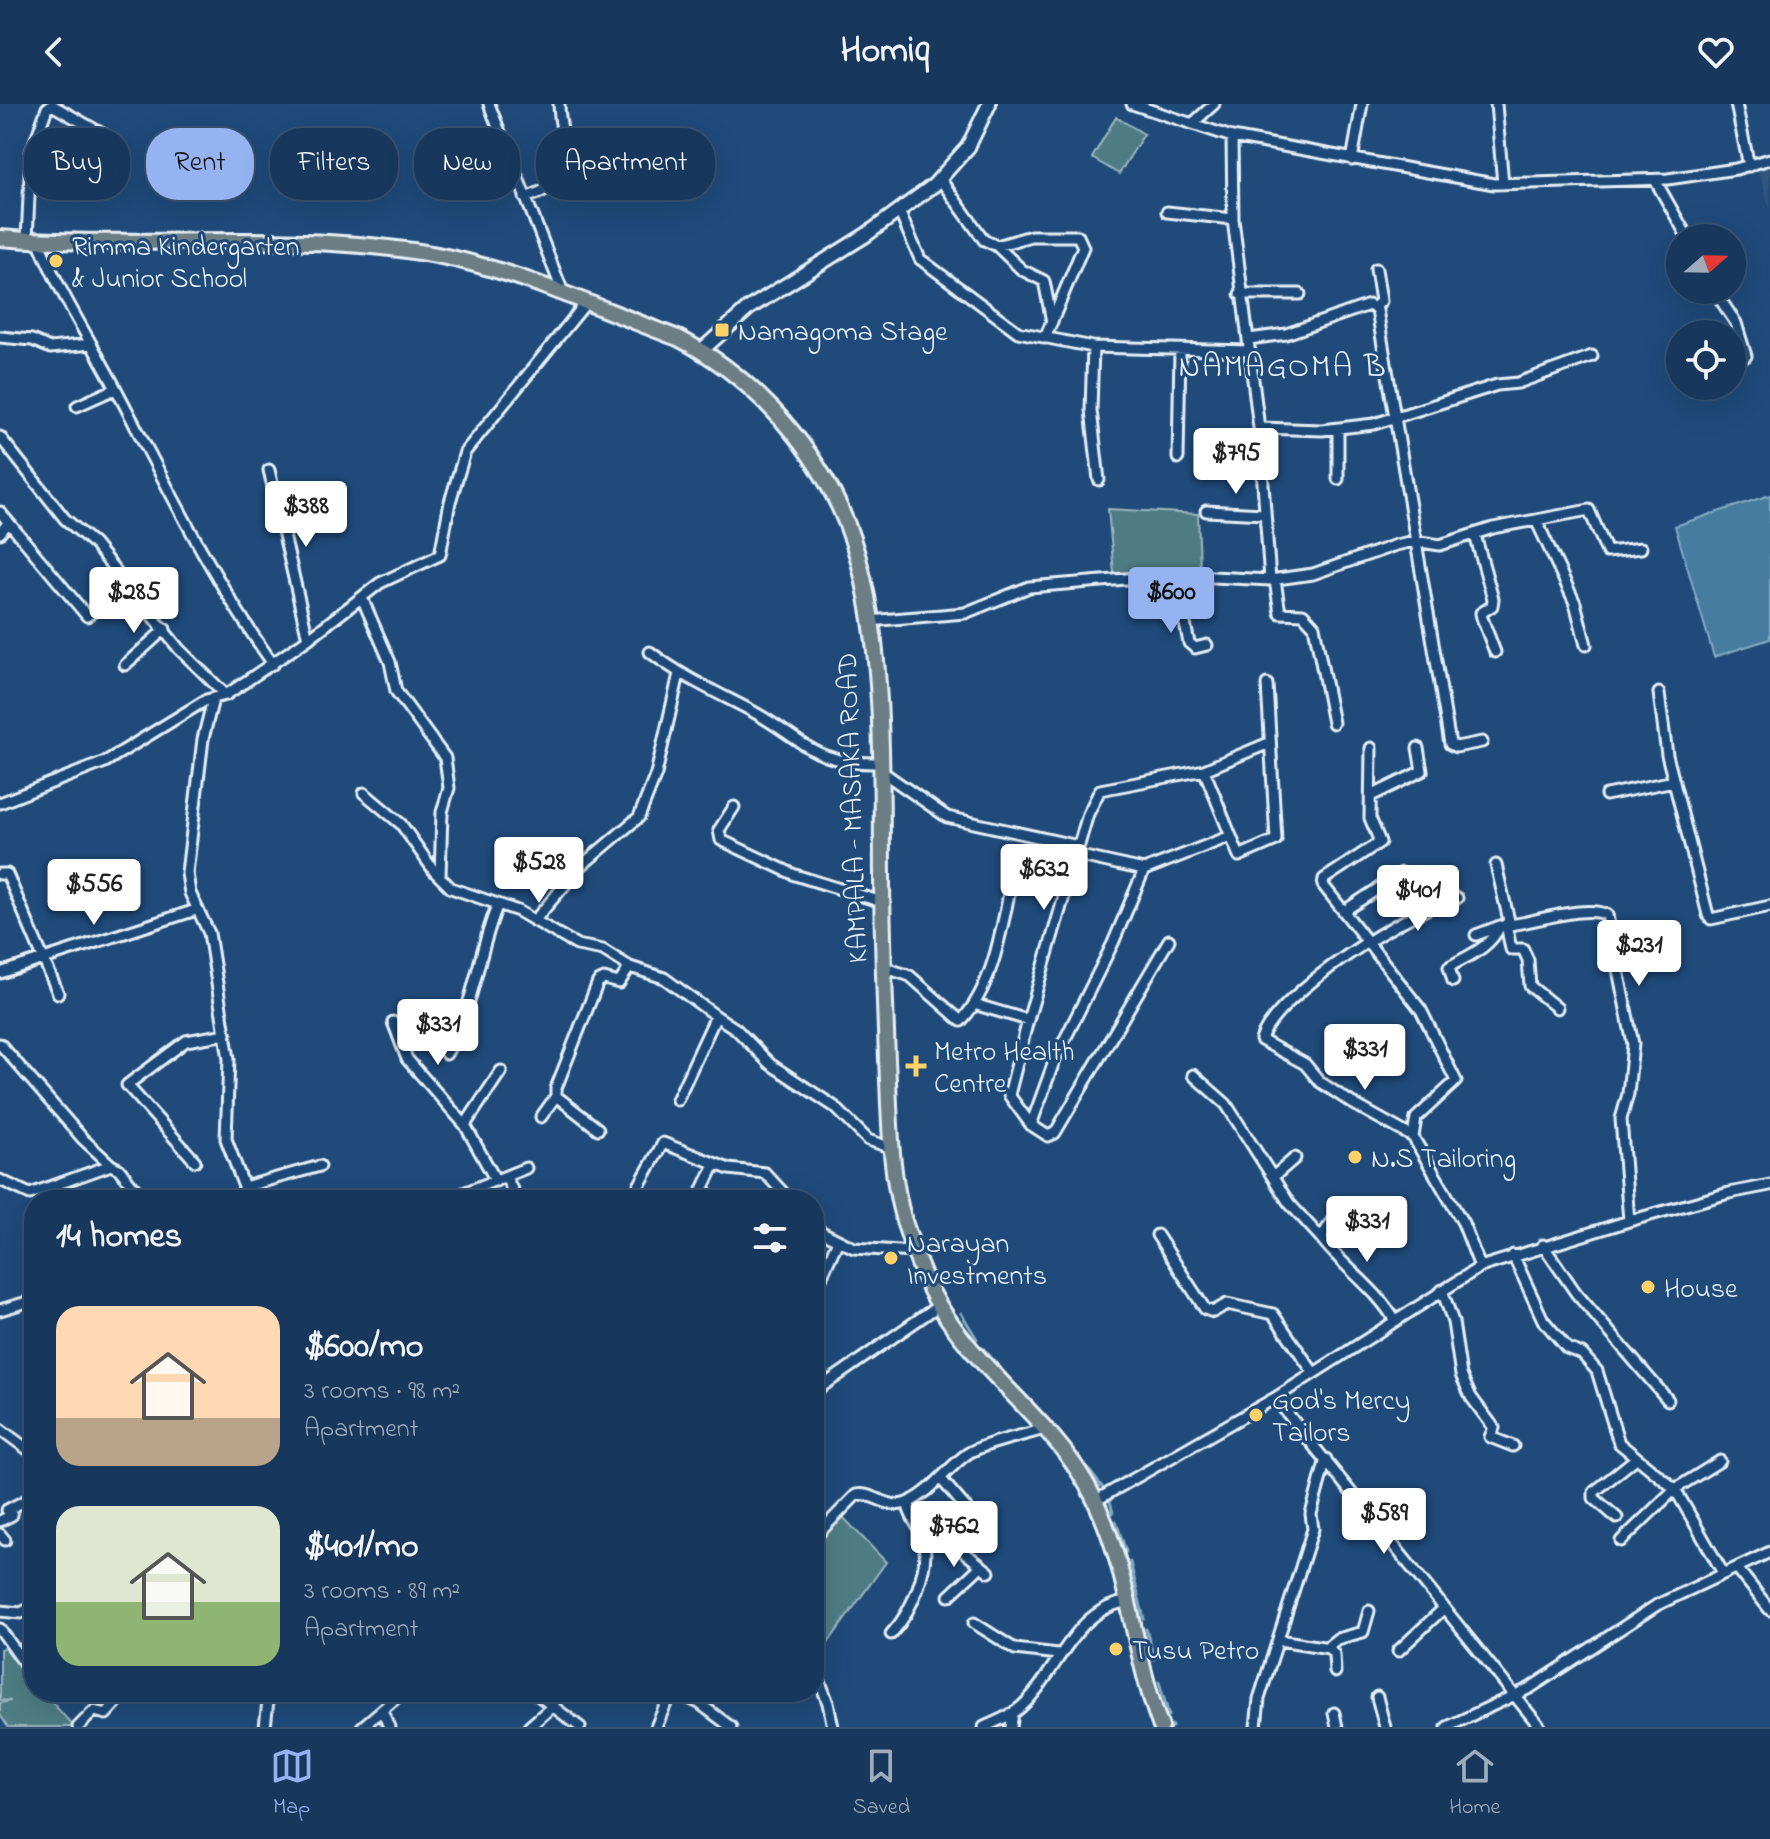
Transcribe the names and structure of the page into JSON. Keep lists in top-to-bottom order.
{
  "streets": {
    "main road": ["KAMPALA - MASAKA ROAD"]
  },
  "districts": ["NAMAGOMA B"],
  "places": {
    "other": [
      "Rimma Kindergarten & Junior School",
      "N.S Tailoring",
      "Narayan Investments",
      "House",
      "God's Mercy Tailors",
      "Tusu Petro"
    ],
    "transit": ["Namagoma Stage"],
    "health": ["Metro Health Centre"]
  },
  "north": "right",
  "page": {
    "header": "Homiq",
    "chip": [
      "Buy",
      "Rent",
      "Filters",
      "New",
      "Apartment"
    ],
    "price": [
      "$795",
      "$388",
      "$285",
      "$600",
      "$528",
      "$632",
      "$556",
      "$401",
      "$231",
      "$331",
      "$331",
      "$331",
      "$589",
      "$762"
    ],
    "heading": "14 homes",
    "list": [
      {
        "name": "$600/mo",
        "note": "3 rooms · 98 m² · Apartment"
      },
      {
        "name": "$401/mo",
        "note": "3 rooms · 89 m² · Apartment"
      }
    ],
    "tabs": ["Map", "Saved", "Home"]
  }
}
